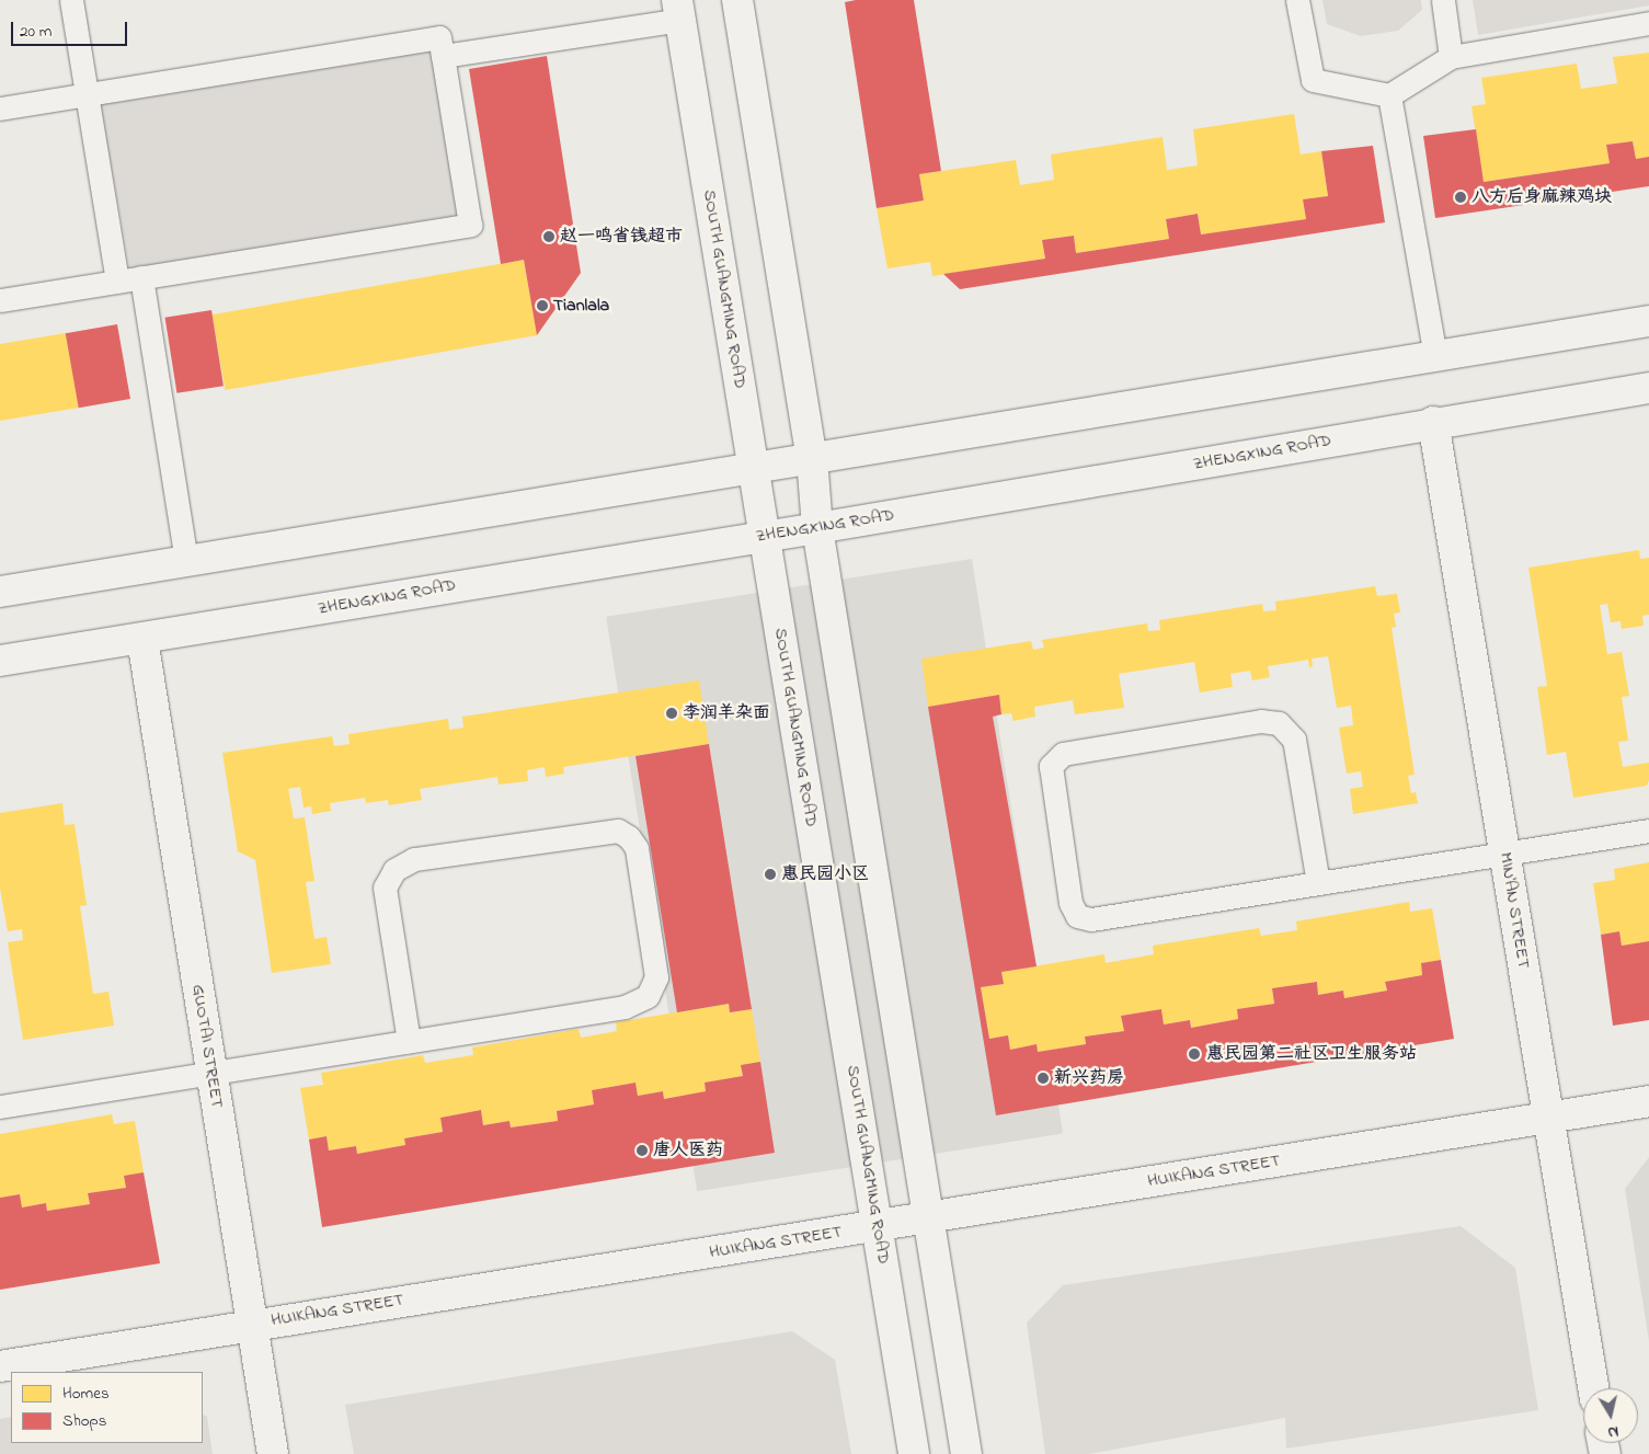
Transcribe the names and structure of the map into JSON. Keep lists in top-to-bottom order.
{
  "streets": {
    "main road": [
      "SOUTH GUANGMING ROAD",
      "ZHENGXING ROAD",
      "MIN'AN STREET",
      "GUOTAI STREET",
      "HUIKANG STREET"
    ]
  },
  "crossings": [
    ["SOUTH GUANGMING ROAD", "ZHENGXING ROAD"],
    ["SOUTH GUANGMING ROAD", "HUIKANG STREET"],
    ["ZHENGXING ROAD", "MIN'AN STREET"],
    ["ZHENGXING ROAD", "GUOTAI STREET"],
    ["MIN'AN STREET", "HUIKANG STREET"],
    ["GUOTAI STREET", "HUIKANG STREET"]
  ],
  "places": [
    "八方后身麻辣鸡块",
    "赵一鸣省钱超市",
    "Tianlala",
    "李润羊杂面",
    "惠民园小区",
    "惠民园第二社区卫生服务站",
    "新兴药房",
    "唐人医药"
  ],
  "legend": ["Homes", "Shops"],
  "scale_bar": "20 m",
  "north": "bottom"
}
